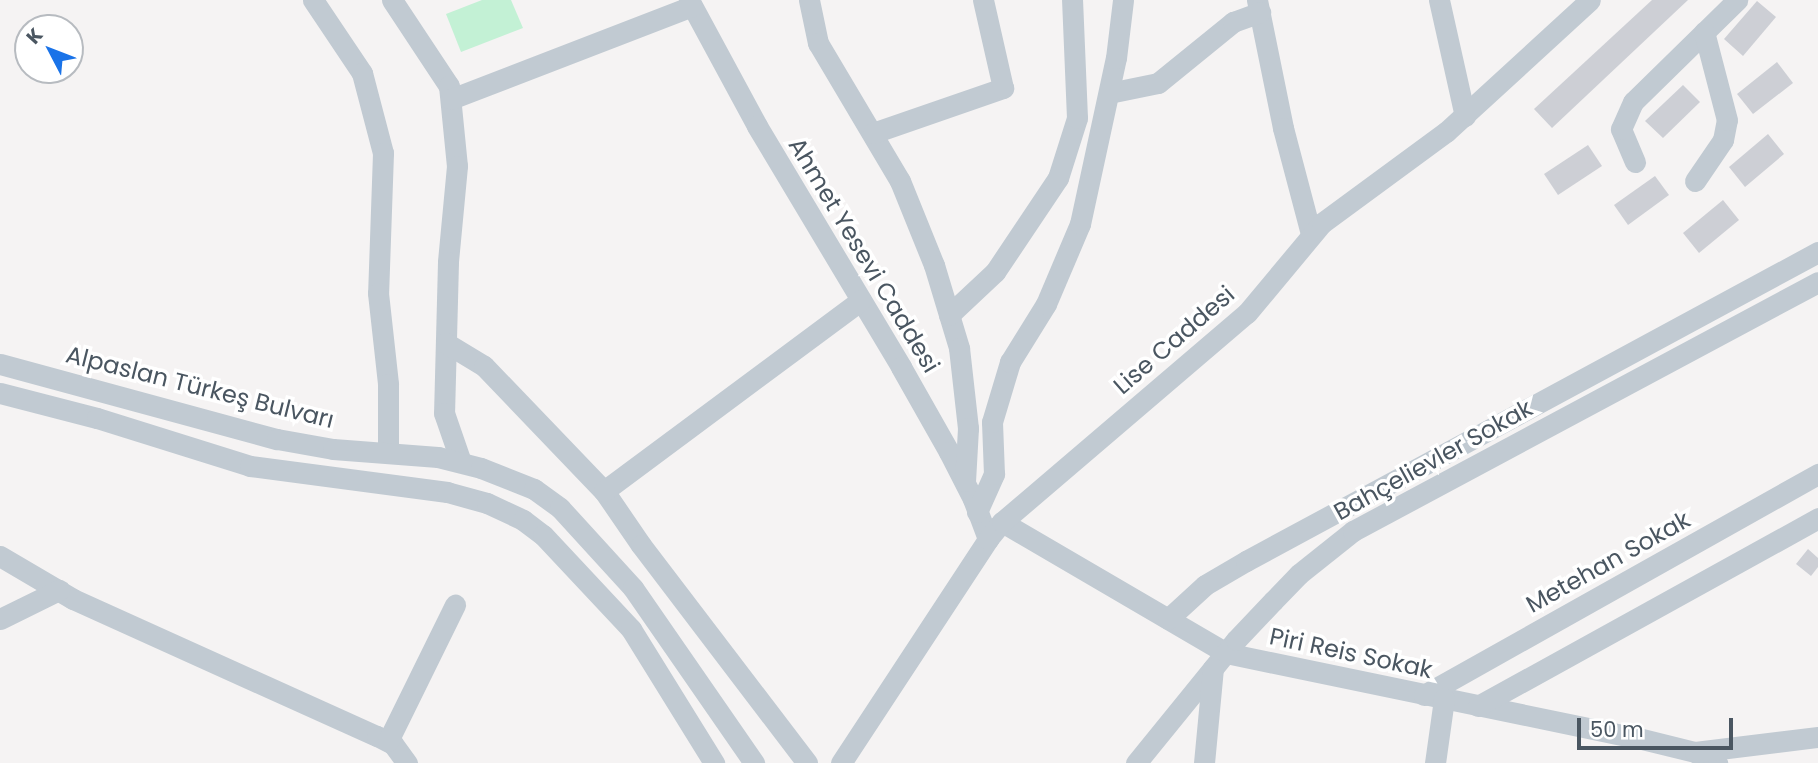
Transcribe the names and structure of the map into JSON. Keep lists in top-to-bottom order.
{
  "streets": {
    "street": [
      "Ahmet Yesevi Caddesi",
      "Lise Caddesi",
      "Alpaslan Türkeş Bulvarı",
      "Bahçelievler Sokak",
      "Metehan Sokak",
      "Piri Reis Sokak"
    ]
  },
  "crossings": [
    ["Ahmet Yesevi Caddesi", "Lise Caddesi"],
    ["Lise Caddesi", "Piri Reis Sokak"],
    ["Bahçelievler Sokak", "Piri Reis Sokak"],
    ["Metehan Sokak", "Piri Reis Sokak"]
  ],
  "scale_bar": "50 m",
  "north": "top left"
}
